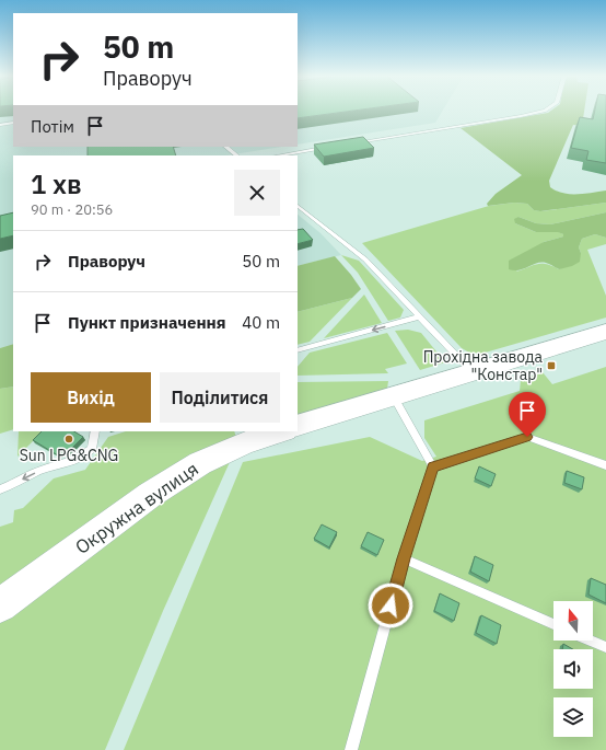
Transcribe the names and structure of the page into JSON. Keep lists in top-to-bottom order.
{
  "streets": {
    "main road": ["Окружна вулиця"]
  },
  "places": {
    "transit": ["Прохідна завода \"Констар\""],
    "other": ["Sun LPG&CNG"]
  },
  "north": "top",
  "page": {
    "turn": ["50 m", "Праворуч"],
    "then": "Потім",
    "heading": ["1 хв", "90 m · 20:56"],
    "list": [
      {
        "name": "Праворуч",
        "value": "50 m"
      },
      {
        "name": "Пункт призначення",
        "value": "40 m"
      }
    ],
    "buttons": ["Вихід", "Поділитися"]
  }
}
